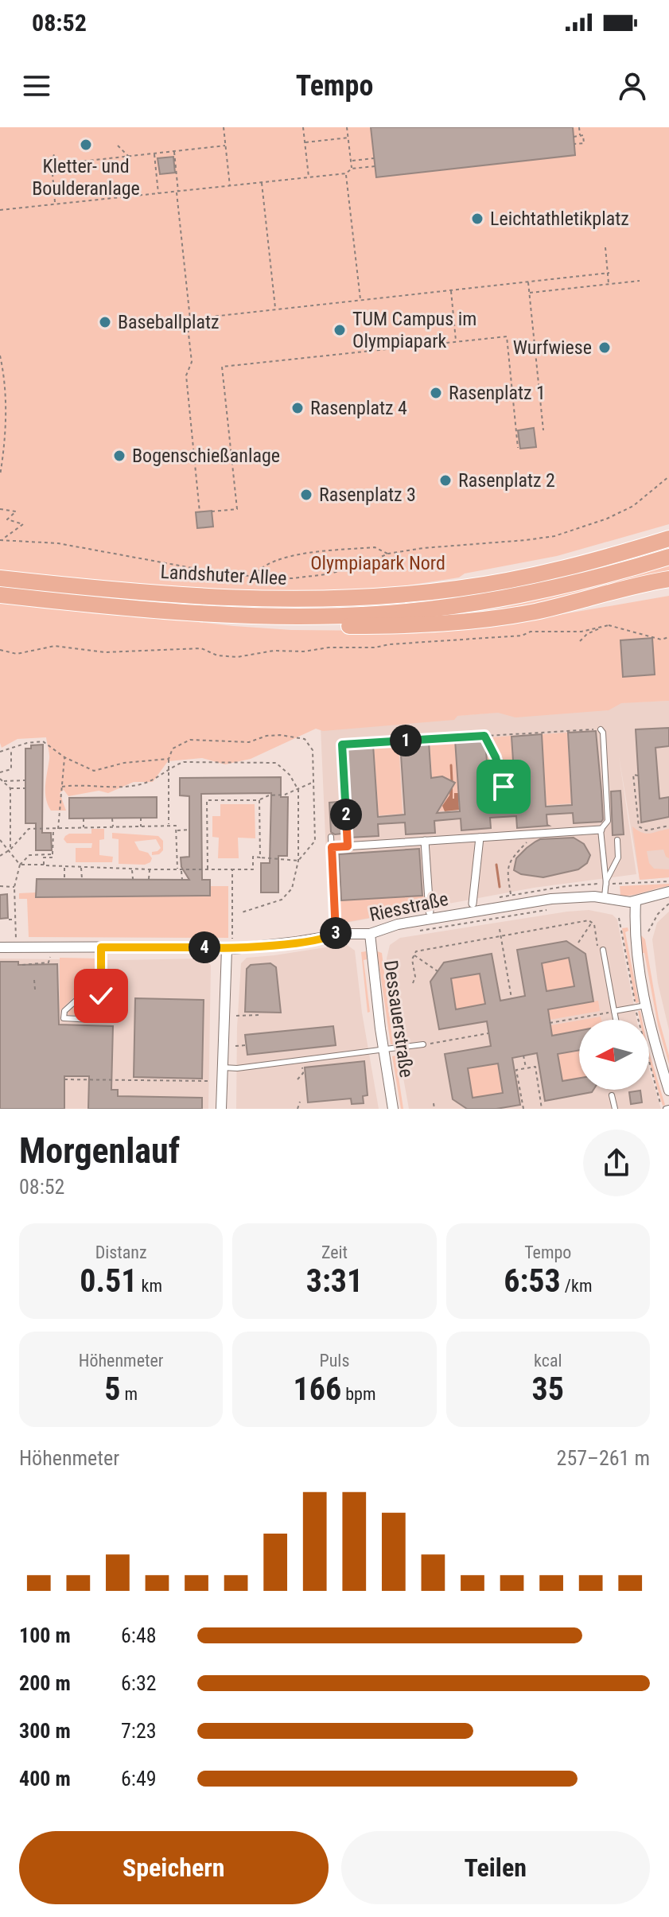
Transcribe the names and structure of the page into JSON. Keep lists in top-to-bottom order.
{
  "streets": {
    "highway": ["Landshuter Allee"],
    "street": ["Riesstraße", "Dessauerstraße"]
  },
  "crossings": [
    ["Riesstraße", "Dessauerstraße"]
  ],
  "parks": ["Olympiapark Nord"],
  "places": [
    "Kletter- und Boulderanlage",
    "Leichtathletikplatz",
    "Baseballplatz",
    "TUM Campus im Olympiapark",
    "Wurfwiese",
    "Rasenplatz 1",
    "Rasenplatz 4",
    "Bogenschießanlage",
    "Rasenplatz 2",
    "Rasenplatz 3"
  ],
  "north": "left",
  "page": {
    "status": "08:52",
    "header": "Tempo",
    "pins": [
      "1",
      "2",
      "3",
      "4"
    ],
    "heading": ["Morgenlauf", "08:52"],
    "stats": [
      ["Distanz", "0.51 km"],
      ["Zeit", "3:31"],
      ["Tempo", "6:53 /km"],
      ["Höhenmeter", "5 m"],
      ["Puls", "166 bpm"],
      ["kcal", "35"]
    ],
    "chart": ["Höhenmeter", "257–261 m"],
    "list": [
      {
        "name": "100 m",
        "note": "6:48"
      },
      {
        "name": "200 m",
        "note": "6:32"
      },
      {
        "name": "300 m",
        "note": "7:23"
      },
      {
        "name": "400 m",
        "note": "6:49"
      }
    ],
    "buttons": ["Speichern", "Teilen"]
  }
}
